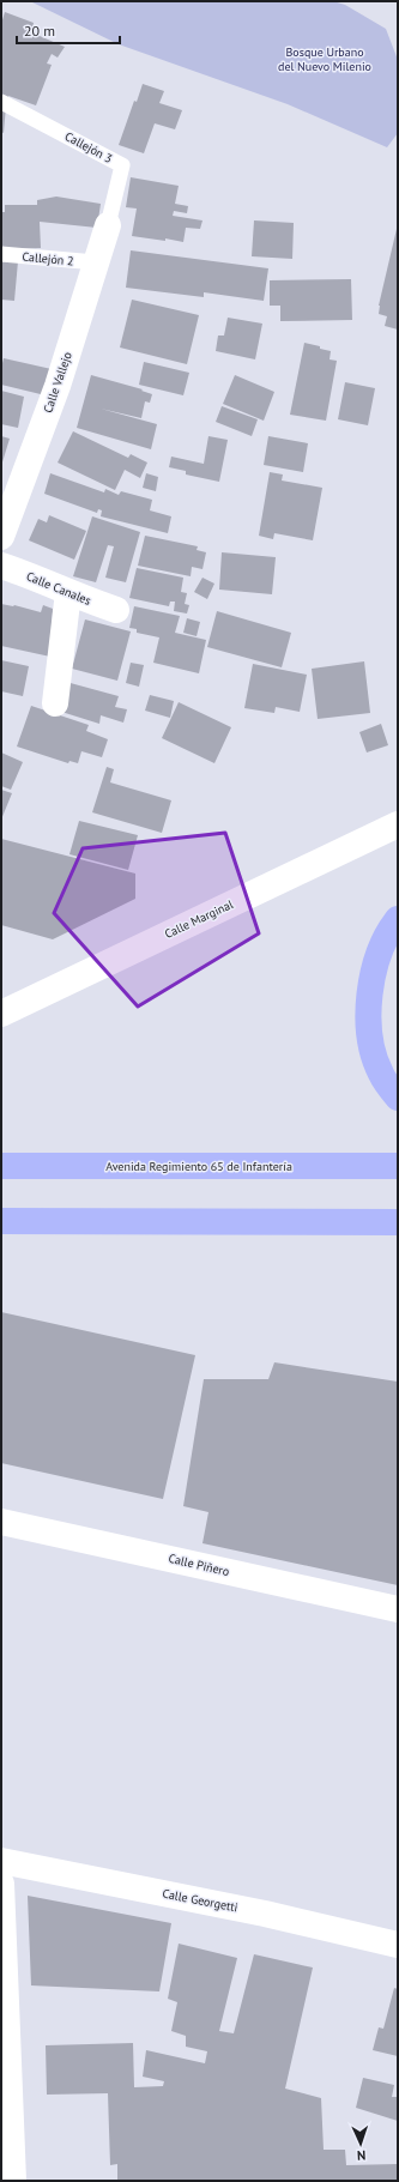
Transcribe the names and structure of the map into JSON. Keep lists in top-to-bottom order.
{
  "streets": {
    "highway": ["Avenida Regimiento 65 de Infantería"],
    "street": [
      "Calle Vallejo",
      "Calle Canales",
      "Calle Marginal",
      "Calle Piñero",
      "Calle Georgetti"
    ],
    "lane": ["Callejón 3", "Callejón 2"]
  },
  "crossings": [
    ["Callejón 3", "Calle Vallejo"],
    ["Callejón 2", "Calle Vallejo"]
  ],
  "parks": ["Bosque Urbano del Nuevo Milenio"],
  "scale_bar": "20 m",
  "north": "bottom"
}
